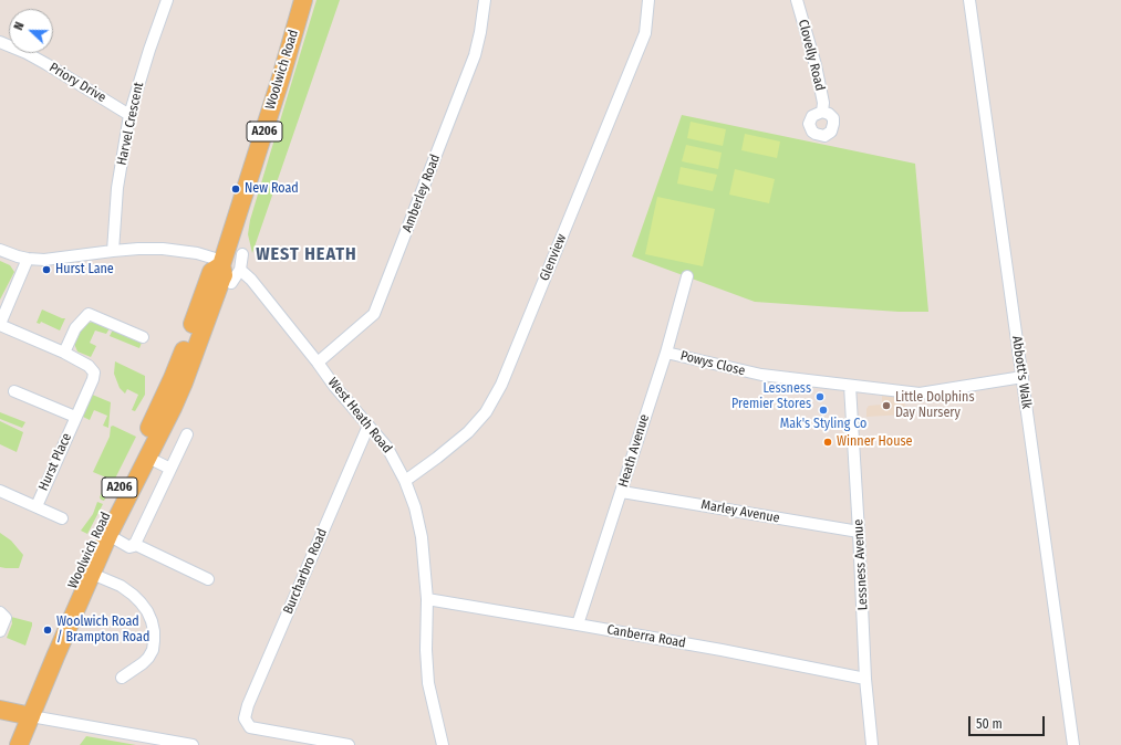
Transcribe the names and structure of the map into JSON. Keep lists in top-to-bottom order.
{
  "streets": {
    "main road": ["Woolwich Road", "A206"],
    "street": [
      "Clovelly Road",
      "Priory Drive",
      "Harvel Crescent",
      "Amberley Road",
      "Glenview",
      "Powys Close",
      "Abbott's Walk",
      "West Heath Road",
      "Heath Avenue",
      "Hurst Place",
      "Marley Avenue",
      "Lessness Avenue",
      "Burcharbro Road",
      "Canberra Road"
    ]
  },
  "crossings": [
    ["Priory Drive", "Harvel Crescent"],
    ["Amberley Road", "West Heath Road"],
    ["Glenview", "West Heath Road"],
    ["Powys Close", "Abbott's Walk"],
    ["Powys Close", "Heath Avenue"],
    ["Powys Close", "Lessness Avenue"],
    ["West Heath Road", "Burcharbro Road"],
    ["West Heath Road", "Canberra Road"],
    ["Heath Avenue", "Marley Avenue"],
    ["Heath Avenue", "Canberra Road"],
    ["Marley Avenue", "Lessness Avenue"],
    ["Lessness Avenue", "Canberra Road"]
  ],
  "districts": ["WEST HEATH"],
  "places": [
    "New Road",
    "Hurst Lane",
    "Lessness Premier Stores",
    "Little Dolphins Day Nursery",
    "Mak's Styling Co",
    "Winner House",
    "Woolwich Road / Brampton Road"
  ],
  "scale_bar": "50 m",
  "north": "left"
}
